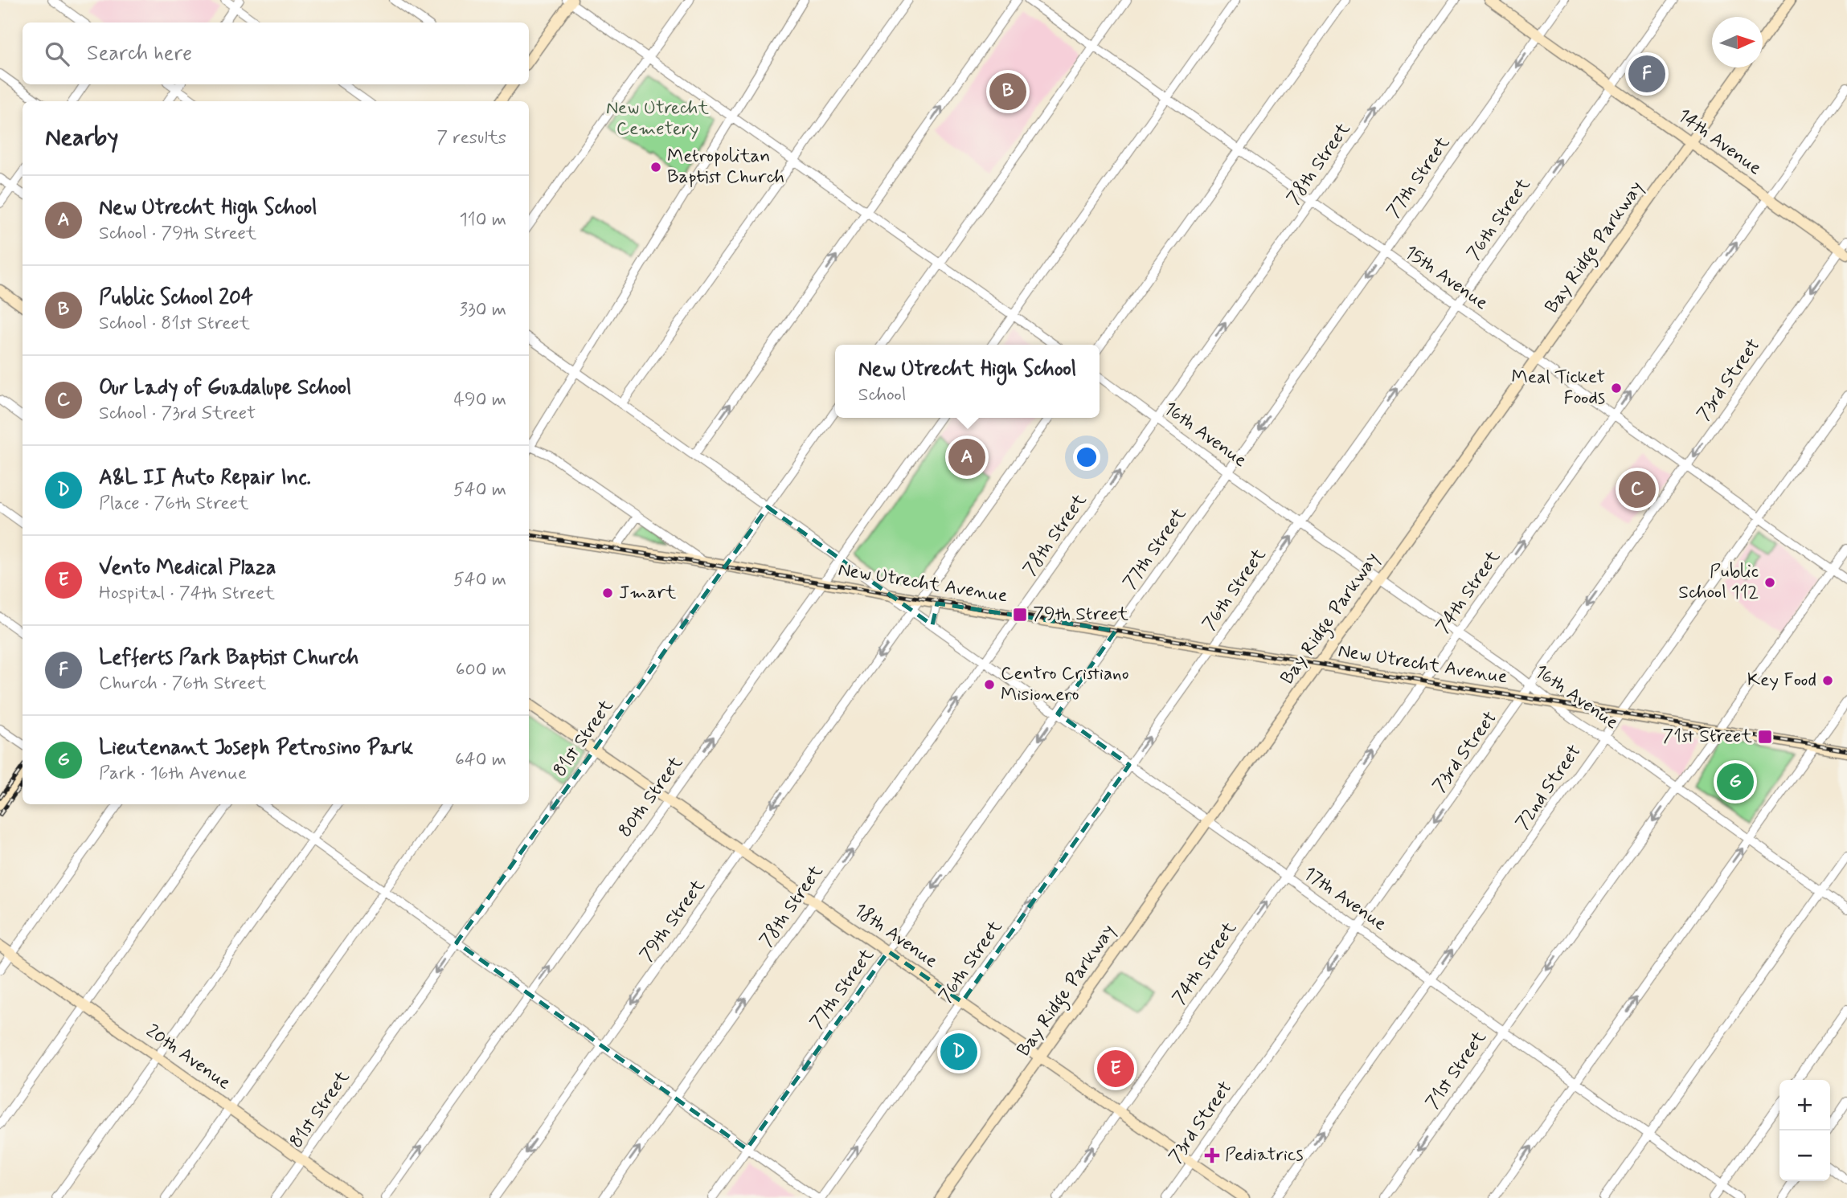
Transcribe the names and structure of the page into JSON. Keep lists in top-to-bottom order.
{
  "streets": {
    "street": [
      "14th Avenue",
      "78th Street",
      "77th Street",
      "76th Street",
      "Bay Ridge Parkway",
      "15th Avenue",
      "73rd Street",
      "16th Avenue",
      "New Utrecht Avenue",
      "74th Street",
      "81st Street",
      "72nd Street",
      "80th Street",
      "17th Avenue",
      "79th Street",
      "18th Avenue",
      "20th Avenue",
      "71st Street"
    ]
  },
  "crossings": [
    ["14th Avenue", "77th Street"],
    ["14th Avenue", "76th Street"],
    ["14th Avenue", "Bay Ridge Parkway"],
    ["14th Avenue", "73rd Street"],
    ["14th Avenue", "74th Street"],
    ["78th Street", "15th Avenue"],
    ["78th Street", "16th Avenue"],
    ["78th Street", "New Utrecht Avenue"],
    ["78th Street", "17th Avenue"],
    ["78th Street", "18th Avenue"],
    ["77th Street", "15th Avenue"],
    ["77th Street", "16th Avenue"],
    ["77th Street", "New Utrecht Avenue"],
    ["77th Street", "17th Avenue"],
    ["77th Street", "18th Avenue"],
    ["76th Street", "15th Avenue"],
    ["76th Street", "16th Avenue"],
    ["76th Street", "New Utrecht Avenue"],
    ["76th Street", "17th Avenue"],
    ["76th Street", "18th Avenue"],
    ["Bay Ridge Parkway", "15th Avenue"],
    ["Bay Ridge Parkway", "16th Avenue"],
    ["Bay Ridge Parkway", "New Utrecht Avenue"],
    ["Bay Ridge Parkway", "17th Avenue"],
    ["Bay Ridge Parkway", "18th Avenue"],
    ["15th Avenue", "73rd Street"],
    ["15th Avenue", "74th Street"],
    ["15th Avenue", "72nd Street"],
    ["15th Avenue", "71st Street"],
    ["73rd Street", "16th Avenue"],
    ["73rd Street", "New Utrecht Avenue"],
    ["73rd Street", "17th Avenue"],
    ["73rd Street", "18th Avenue"],
    ["16th Avenue", "New Utrecht Avenue"],
    ["16th Avenue", "74th Street"],
    ["16th Avenue", "72nd Street"],
    ["16th Avenue", "71st Street"],
    ["New Utrecht Avenue", "74th Street"],
    ["New Utrecht Avenue", "81st Street"],
    ["New Utrecht Avenue", "72nd Street"],
    ["New Utrecht Avenue", "80th Street"],
    ["New Utrecht Avenue", "17th Avenue"],
    ["New Utrecht Avenue", "79th Street"],
    ["New Utrecht Avenue", "71st Street"],
    ["74th Street", "17th Avenue"],
    ["74th Street", "18th Avenue"],
    ["81st Street", "17th Avenue"],
    ["81st Street", "18th Avenue"],
    ["81st Street", "20th Avenue"],
    ["72nd Street", "17th Avenue"],
    ["80th Street", "17th Avenue"],
    ["80th Street", "18th Avenue"],
    ["17th Avenue", "79th Street"],
    ["17th Avenue", "71st Street"],
    ["79th Street", "18th Avenue"]
  ],
  "one_way": [
    "78th Street",
    "77th Street",
    "76th Street",
    "73rd Street",
    "74th Street",
    "81st Street",
    "72nd Street",
    "80th Street",
    "79th Street",
    "71st Street"
  ],
  "parks": ["New Utrecht Cemetery"],
  "places": {
    "other": [
      "Metropolitan Baptist Church",
      "Meal Ticket Foods",
      "Public School 112",
      "Jmart",
      "Key Food",
      "Centro Cristiano Misionero"
    ],
    "transit": ["79th Street", "71st Street"],
    "health": ["Pediatrics"]
  },
  "north": "right",
  "page": {
    "search": "Search here",
    "pins": [
      "F",
      "B",
      "A",
      "C",
      "G",
      "D",
      "E"
    ],
    "heading": ["Nearby", "7 results"],
    "list": [
      {
        "mark": "A",
        "name": "New Utrecht High School",
        "note": "School · 79th Street",
        "value": "110 m"
      },
      {
        "mark": "B",
        "name": "Public School 204",
        "note": "School · 81st Street",
        "value": "330 m"
      },
      {
        "mark": "C",
        "name": "Our Lady of Guadalupe School",
        "note": "School · 73rd Street",
        "value": "490 m"
      },
      {
        "mark": "D",
        "name": "A&L II Auto Repair Inc.",
        "note": "Place · 76th Street",
        "value": "540 m"
      },
      {
        "mark": "E",
        "name": "Vento Medical Plaza",
        "note": "Hospital · 74th Street",
        "value": "540 m"
      },
      {
        "mark": "F",
        "name": "Lefferts Park Baptist Church",
        "note": "Church · 76th Street",
        "value": "600 m"
      },
      {
        "mark": "G",
        "name": "Lieutenant Joseph Petrosino Park",
        "note": "Park · 16th Avenue",
        "value": "640 m"
      }
    ],
    "popup": ["New Utrecht High School", "School"],
    "map_buttons": ["+", "−"]
  }
}
